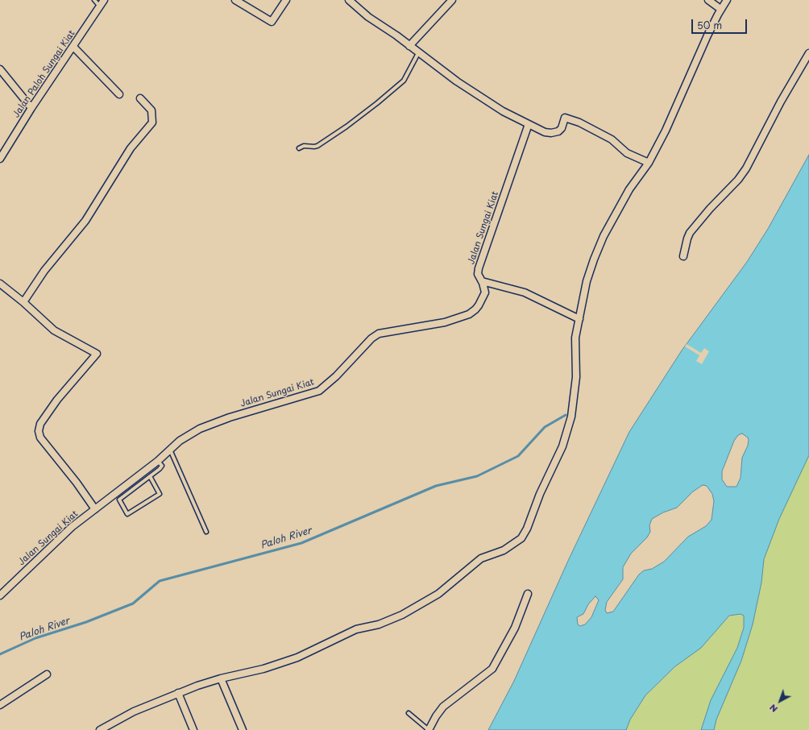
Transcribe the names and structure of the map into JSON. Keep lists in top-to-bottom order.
{
  "streets": {
    "street": ["Jalan Paloh Sungai Kiat", "Jalan Sungai Kiat"]
  },
  "water": ["Paloh River"],
  "scale_bar": "50 m",
  "north": "bottom left"
}
